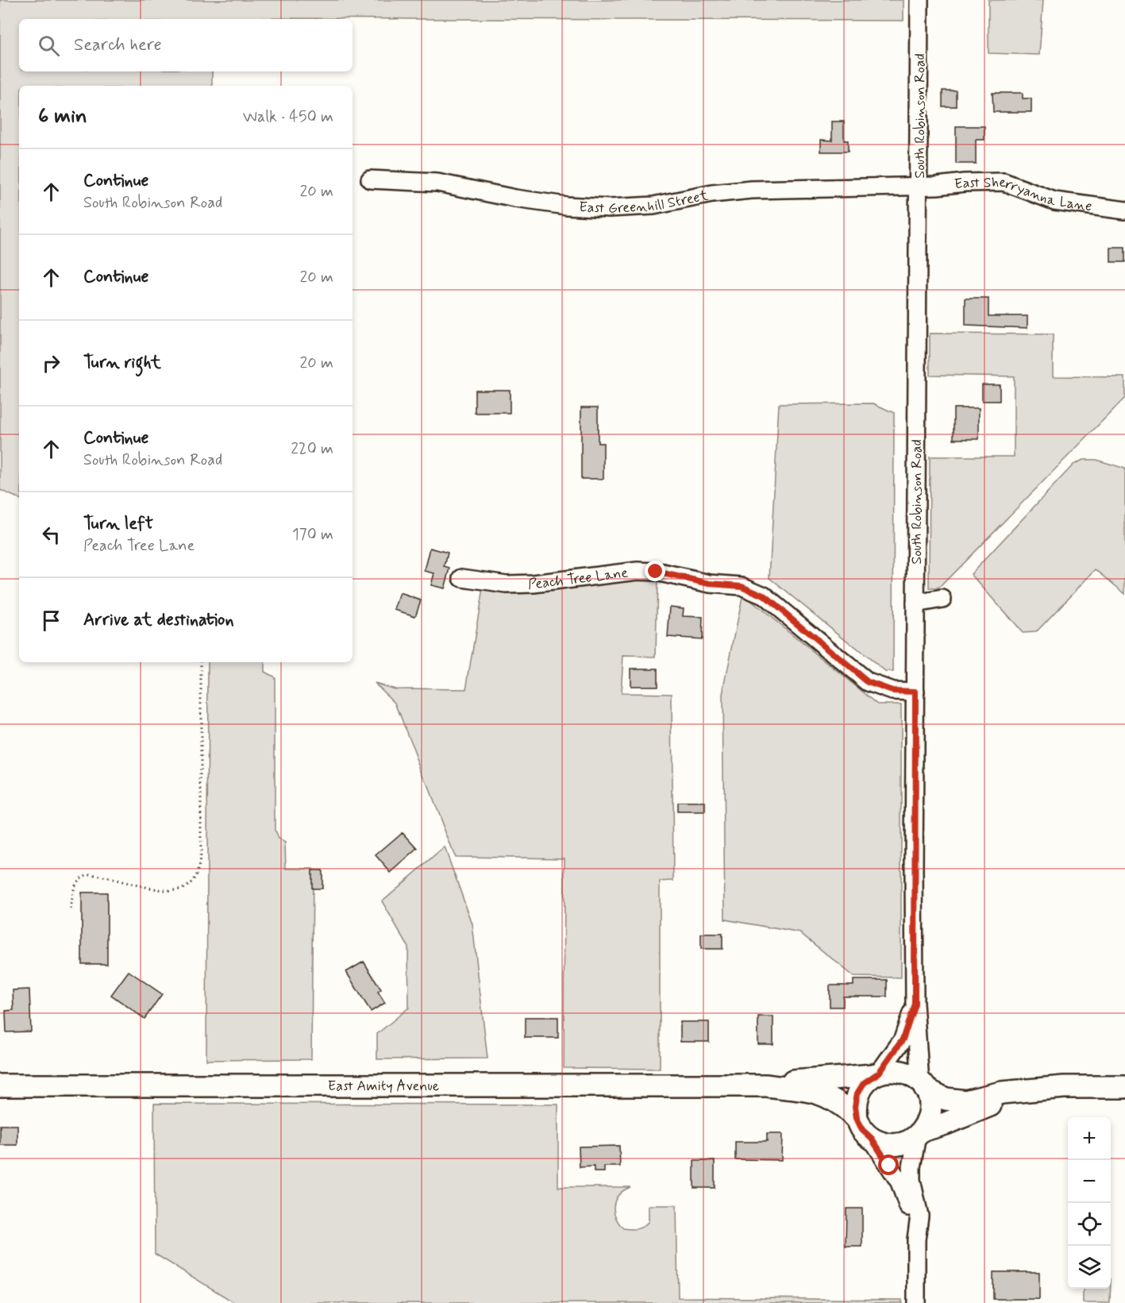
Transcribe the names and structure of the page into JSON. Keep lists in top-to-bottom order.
{
  "streets": {
    "main road": ["East Amity Avenue"],
    "street": [
      "South Robinson Road",
      "East Sherryanna Lane",
      "East Greenhill Street",
      "Peach Tree Lane"
    ]
  },
  "crossings": [
    ["South Robinson Road", "East Sherryanna Lane"],
    ["South Robinson Road", "East Greenhill Street"],
    ["South Robinson Road", "Peach Tree Lane"],
    ["South Robinson Road", "East Amity Avenue"],
    ["East Sherryanna Lane", "East Greenhill Street"]
  ],
  "page": {
    "search": "Search here",
    "heading": ["6 min", "Walk · 450 m"],
    "list": [
      ["Continue", "South Robinson Road", "20 m"],
      ["Continue", "20 m"],
      ["Turn right", "20 m"],
      ["Continue", "South Robinson Road", "220 m"],
      ["Turn left", "Peach Tree Lane", "170 m"],
      "Arrive at destination"
    ],
    "map_buttons": ["+", "−"]
  }
}
